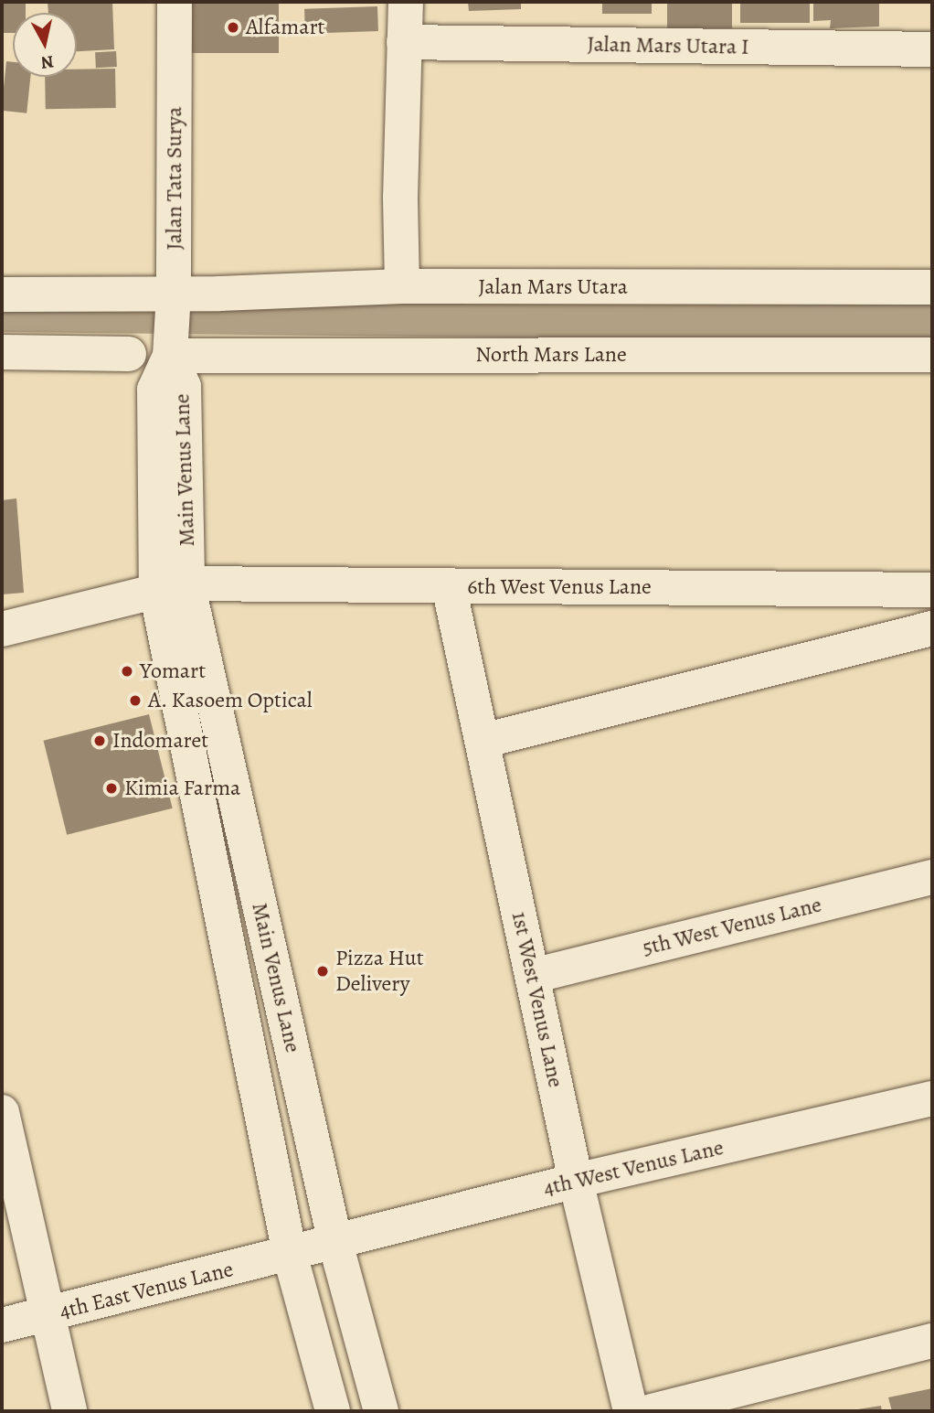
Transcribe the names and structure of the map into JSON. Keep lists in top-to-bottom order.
{
  "streets": {
    "street": [
      "Jalan Mars Utara I",
      "Jalan Tata Surya",
      "Jalan Mars Utara",
      "North Mars Lane",
      "Main Venus Lane",
      "6th West Venus Lane",
      "5th West Venus Lane",
      "1st West Venus Lane",
      "4th West Venus Lane",
      "4th East Venus Lane"
    ]
  },
  "crossings": [
    ["Jalan Tata Surya", "Jalan Mars Utara"],
    ["Jalan Tata Surya", "North Mars Lane"],
    ["Jalan Tata Surya", "Main Venus Lane"],
    ["North Mars Lane", "Main Venus Lane"],
    ["Main Venus Lane", "6th West Venus Lane"],
    ["Main Venus Lane", "4th West Venus Lane"],
    ["Main Venus Lane", "4th East Venus Lane"],
    ["6th West Venus Lane", "1st West Venus Lane"],
    ["5th West Venus Lane", "1st West Venus Lane"],
    ["1st West Venus Lane", "4th West Venus Lane"],
    ["4th West Venus Lane", "4th East Venus Lane"]
  ],
  "places": [
    "Alfamart",
    "Yomart",
    "A. Kasoem Optical",
    "Indomaret",
    "Kimia Farma",
    "Pizza Hut Delivery"
  ],
  "north": "bottom"
}
